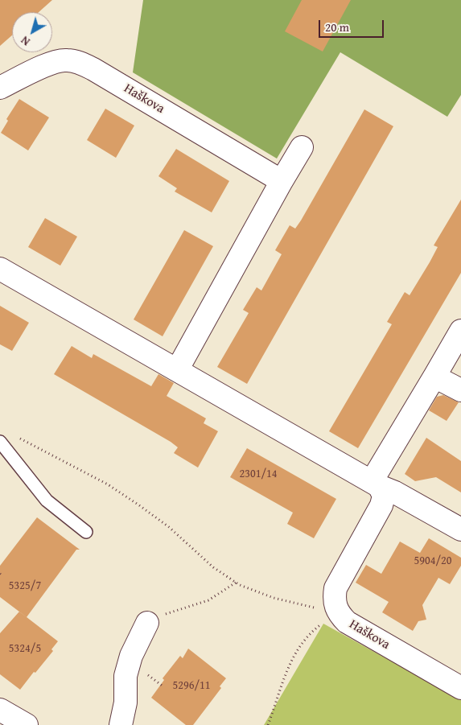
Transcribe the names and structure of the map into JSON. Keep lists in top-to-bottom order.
{
  "streets": {
    "street": ["Haškova"]
  },
  "house_numbers": [
    "2301/14",
    "5904/20",
    "5325/7",
    "5324/5",
    "5296/11"
  ],
  "scale_bar": "20 m",
  "north": "bottom left"
}
